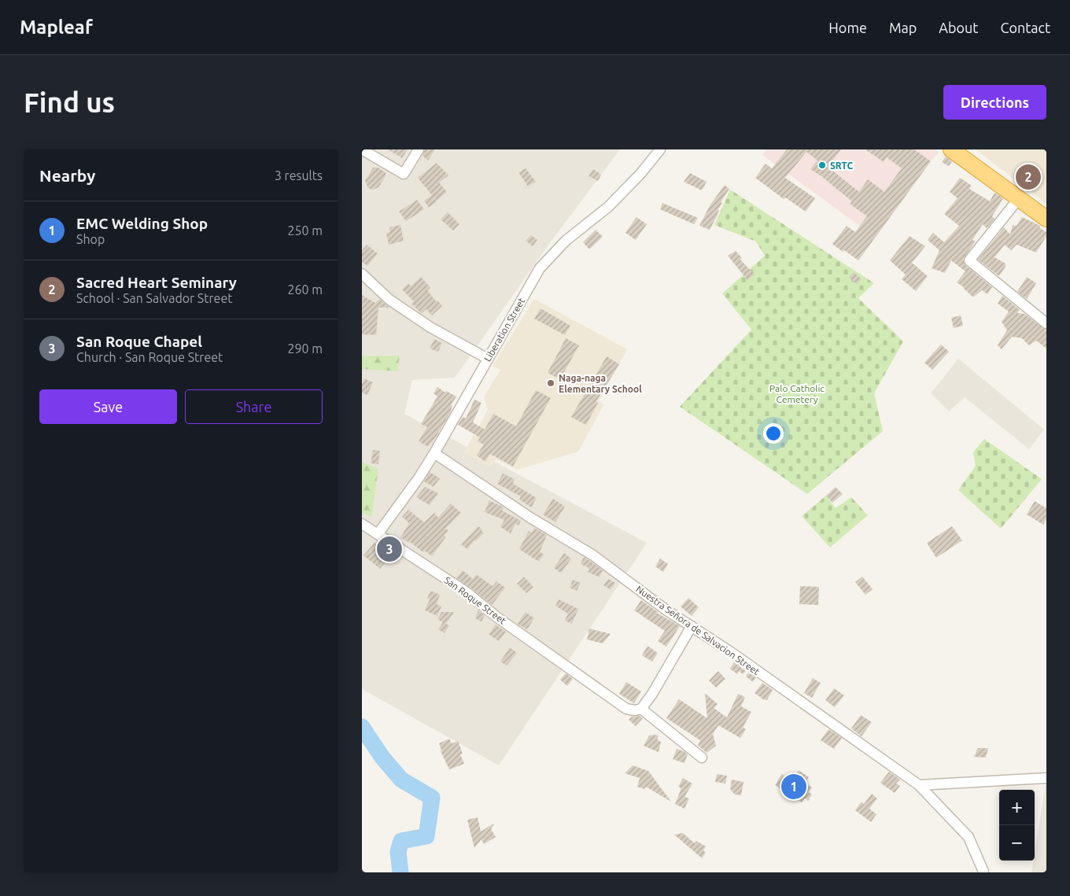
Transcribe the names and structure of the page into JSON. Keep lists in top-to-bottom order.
{
  "streets": {
    "street": ["Liberation Street", "San Roque Street", "Nuestra Señora de Salvacion Street"]
  },
  "crossings": [
    ["Liberation Street", "San Roque Street"],
    ["Liberation Street", "Nuestra Señora de Salvacion Street"]
  ],
  "parks": ["Palo Catholic Cemetery"],
  "places": ["SRTC", "Naga-naga Elementary School"],
  "page": {
    "header": "Mapleaf",
    "nav": [
      "Home",
      "Map",
      "About",
      "Contact"
    ],
    "buttons": [
      "Directions",
      ["Save", "Share"]
    ],
    "title": "Find us",
    "heading": ["Nearby", "3 results"],
    "pins": ["2", "3", "1"],
    "list": [
      {
        "mark": "1",
        "name": "EMC Welding Shop",
        "note": "Shop",
        "value": "250 m"
      },
      {
        "mark": "2",
        "name": "Sacred Heart Seminary",
        "note": "School · San Salvador Street",
        "value": "260 m"
      },
      {
        "mark": "3",
        "name": "San Roque Chapel",
        "note": "Church · San Roque Street",
        "value": "290 m"
      }
    ],
    "map_buttons": ["+", "−"]
  }
}
